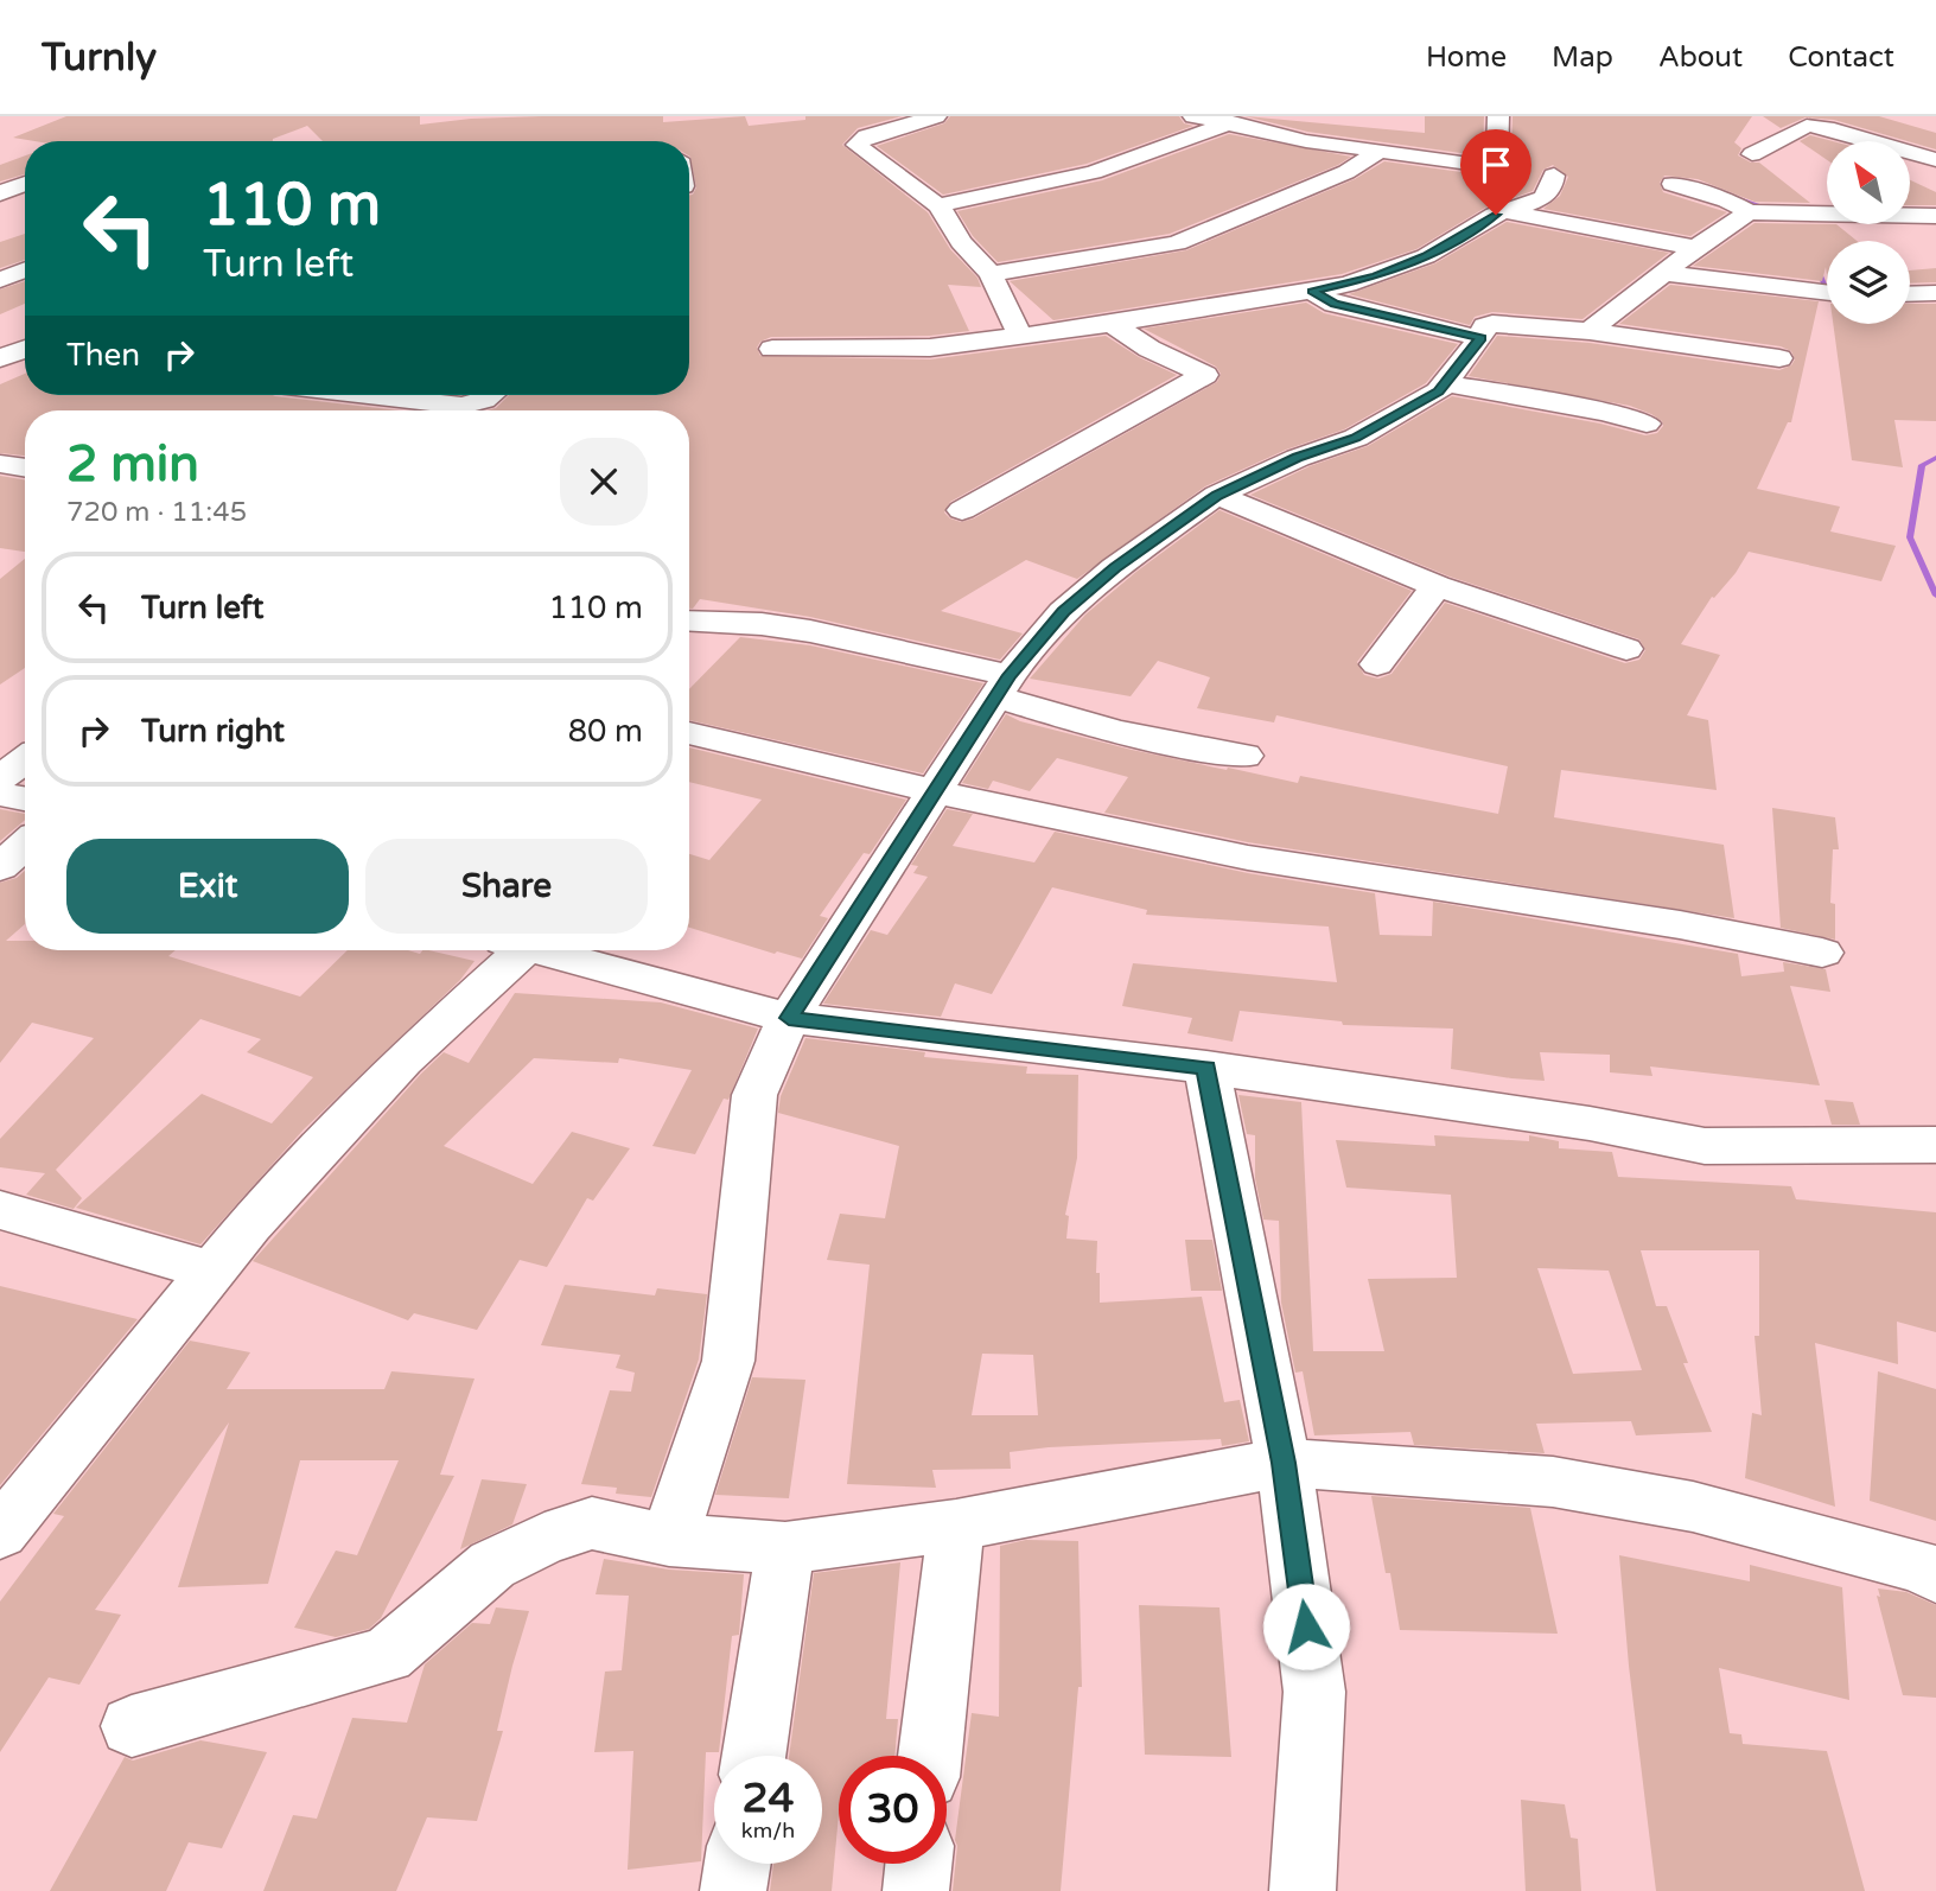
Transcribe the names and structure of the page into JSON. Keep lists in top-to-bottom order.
{
  "north": "top left",
  "page": {
    "header": "Turnly",
    "nav": [
      "Home",
      "Map",
      "About",
      "Contact"
    ],
    "turn": ["110 m", "Turn left"],
    "then": "Then",
    "heading": ["2 min", "720 m · 11:45"],
    "list": [
      {
        "name": "Turn left",
        "value": "110 m"
      },
      {
        "name": "Turn right",
        "value": "80 m"
      }
    ],
    "buttons": ["Exit", "Share"],
    "speed": "24 km/h",
    "limit": "30"
  }
}
